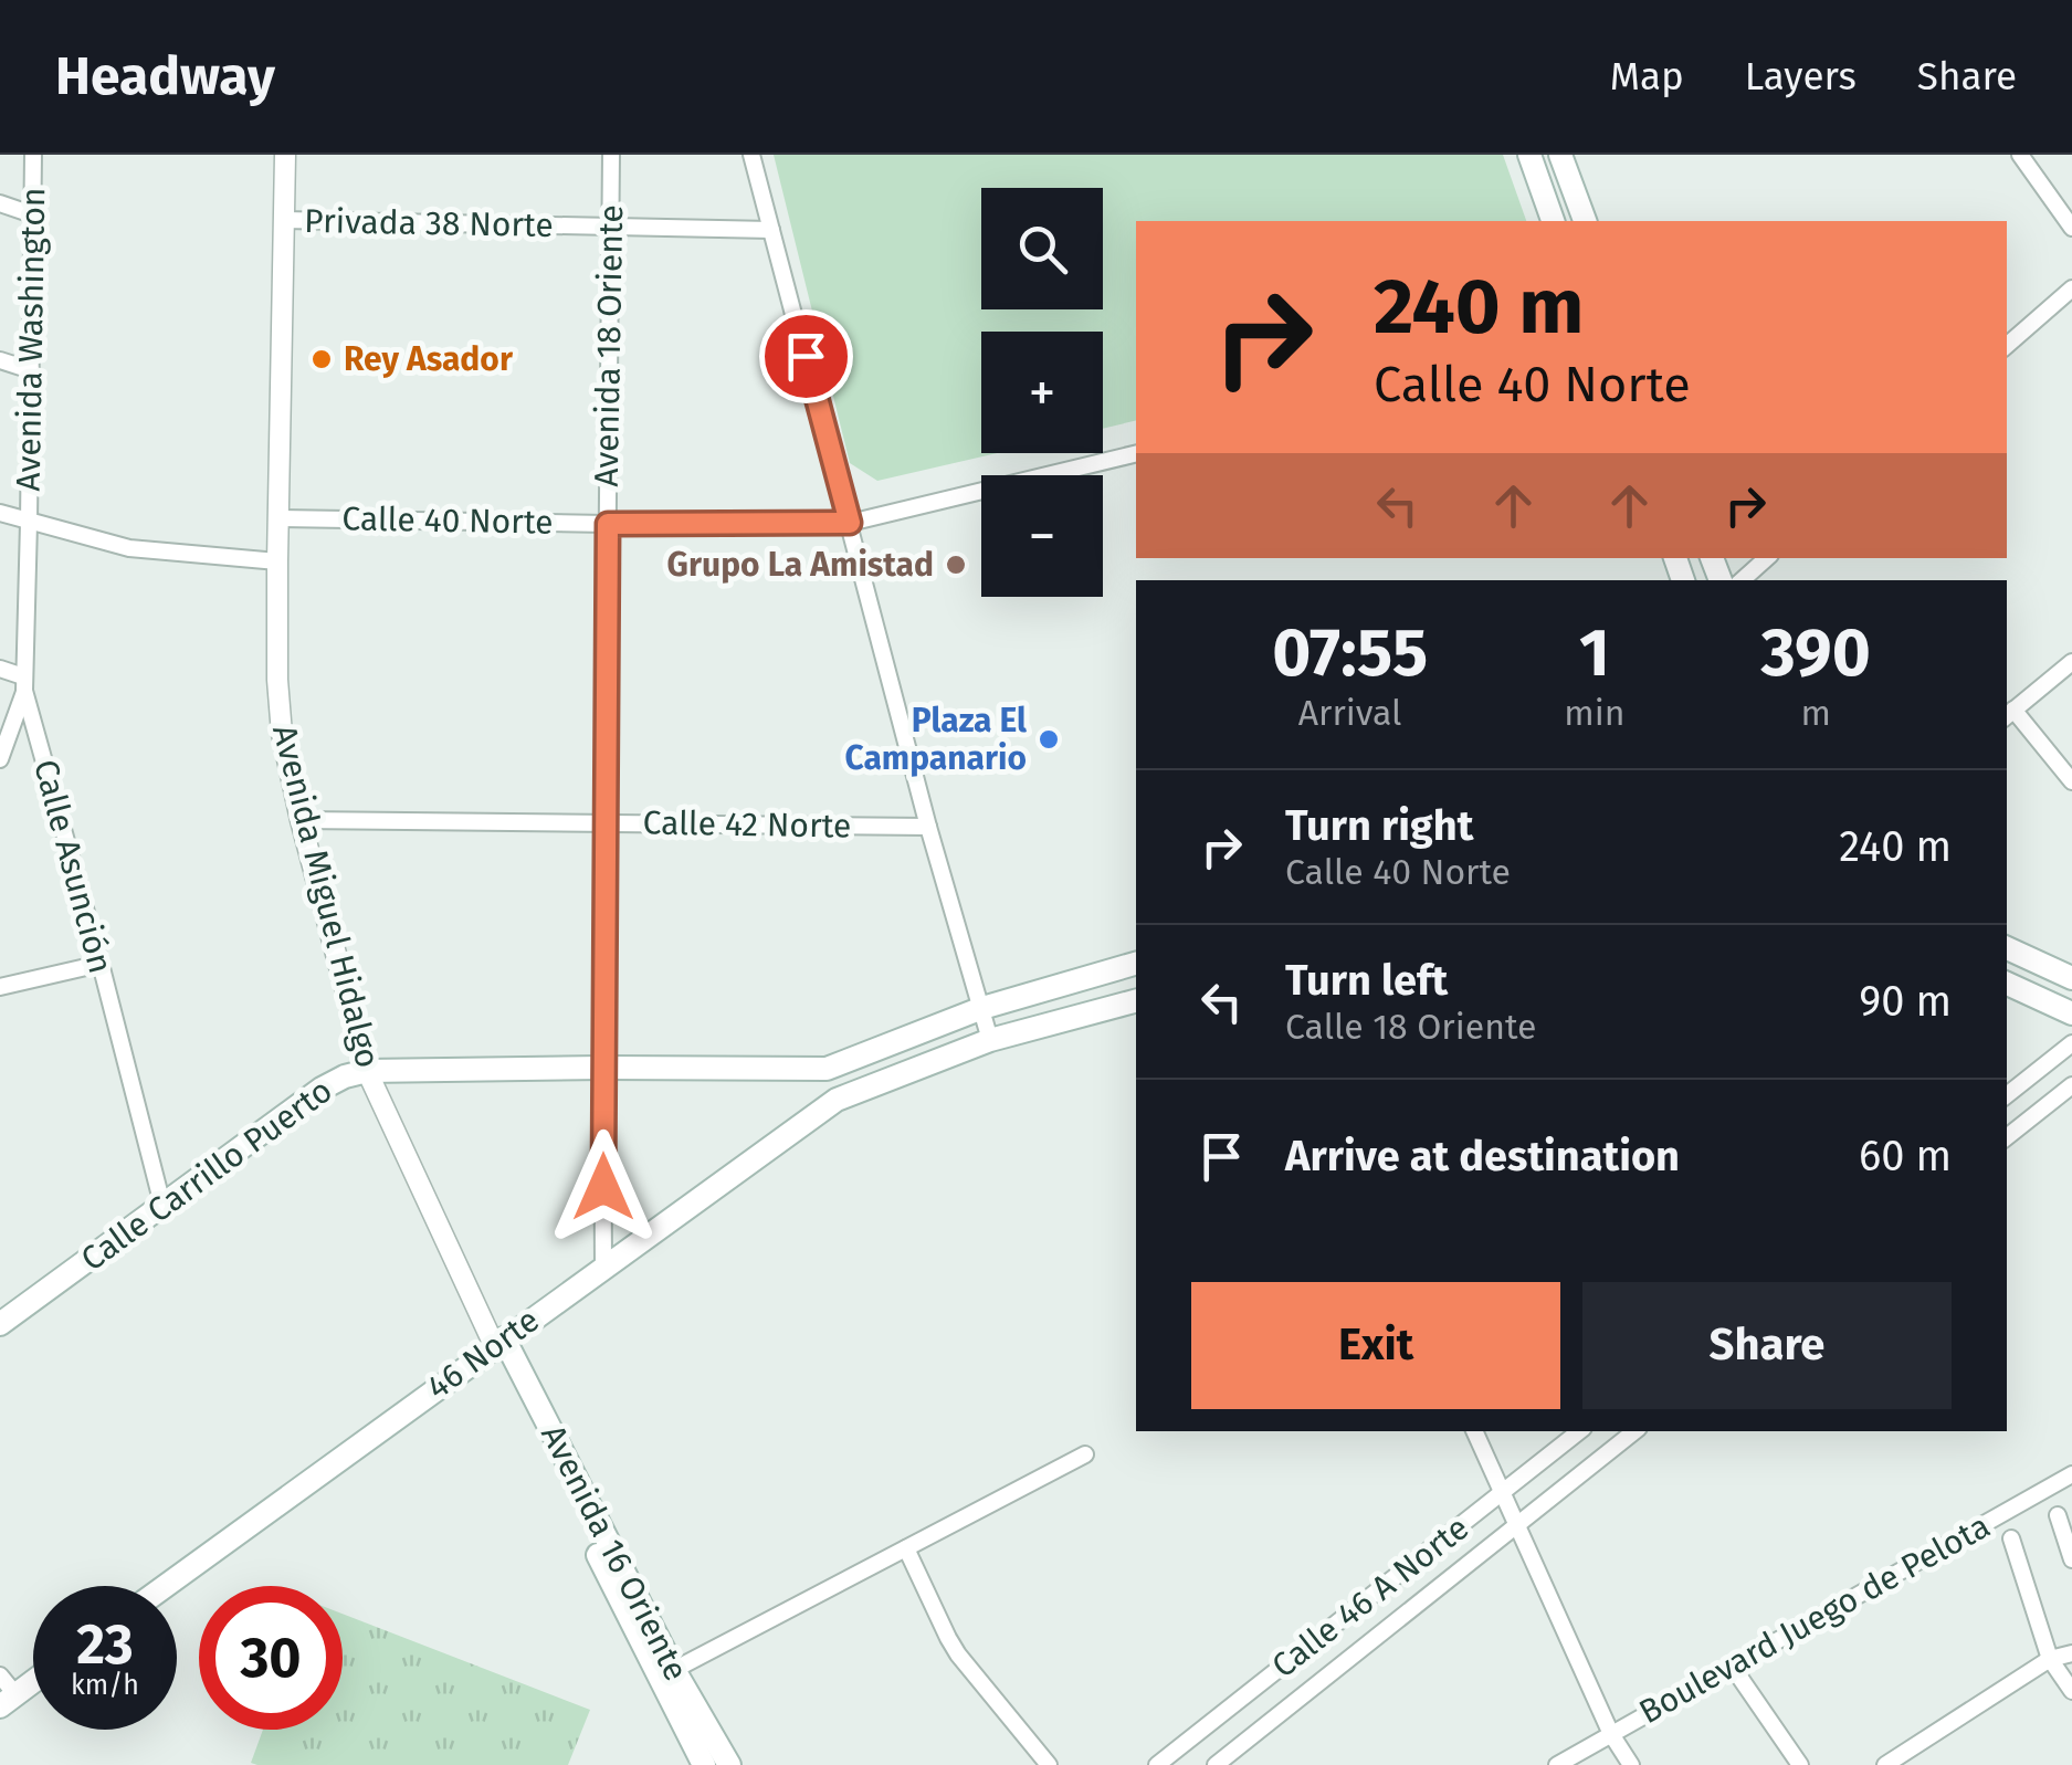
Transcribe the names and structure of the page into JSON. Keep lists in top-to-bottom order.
{
  "streets": {
    "main road": ["Calle Carrillo Puerto", "46 Norte", "Avenida 16 Oriente"],
    "street": [
      "Privada 38 Norte",
      "Avenida Washington",
      "Avenida 18 Oriente",
      "Calle 40 Norte",
      "Calle 42 Norte",
      "Calle Asunción",
      "Avenida Miguel Hidalgo",
      "Calle 46 A Norte",
      "Boulevard Juego de Pelota"
    ]
  },
  "crossings": [
    ["Privada 38 Norte", "Avenida 18 Oriente"],
    ["Privada 38 Norte", "Avenida Miguel Hidalgo"],
    ["Avenida Washington", "Calle Asunción"],
    ["Avenida 18 Oriente", "Calle 40 Norte"],
    ["Avenida 18 Oriente", "Calle 42 Norte"],
    ["Avenida 18 Oriente", "Calle Carrillo Puerto"],
    ["Avenida 18 Oriente", "46 Norte"],
    ["Calle 40 Norte", "Avenida Miguel Hidalgo"],
    ["Calle 42 Norte", "Avenida Miguel Hidalgo"],
    ["Calle Asunción", "Calle Carrillo Puerto"],
    ["Avenida Miguel Hidalgo", "Calle Carrillo Puerto"],
    ["Avenida Miguel Hidalgo", "46 Norte"],
    ["Avenida Miguel Hidalgo", "Avenida 16 Oriente"],
    ["46 Norte", "Avenida 16 Oriente"]
  ],
  "places": ["Rey Asador", "Grupo La Amistad", "Plaza El Campanario"],
  "page": {
    "header": "Headway",
    "nav": ["Map", "Layers", "Share"],
    "map_buttons": ["+", "−"],
    "turn": ["240 m", "Calle 40 Norte"],
    "eta": [
      "07:55",
      "Arrival",
      "1",
      "min",
      "390",
      "m"
    ],
    "list": [
      {
        "name": "Turn right",
        "note": "Calle 40 Norte",
        "value": "240 m"
      },
      {
        "name": "Turn left",
        "note": "Calle 18 Oriente",
        "value": "90 m"
      },
      {
        "name": "Arrive at destination",
        "value": "60 m"
      }
    ],
    "buttons": ["Exit", "Share"],
    "speed": "23 km/h",
    "limit": "30"
  }
}
